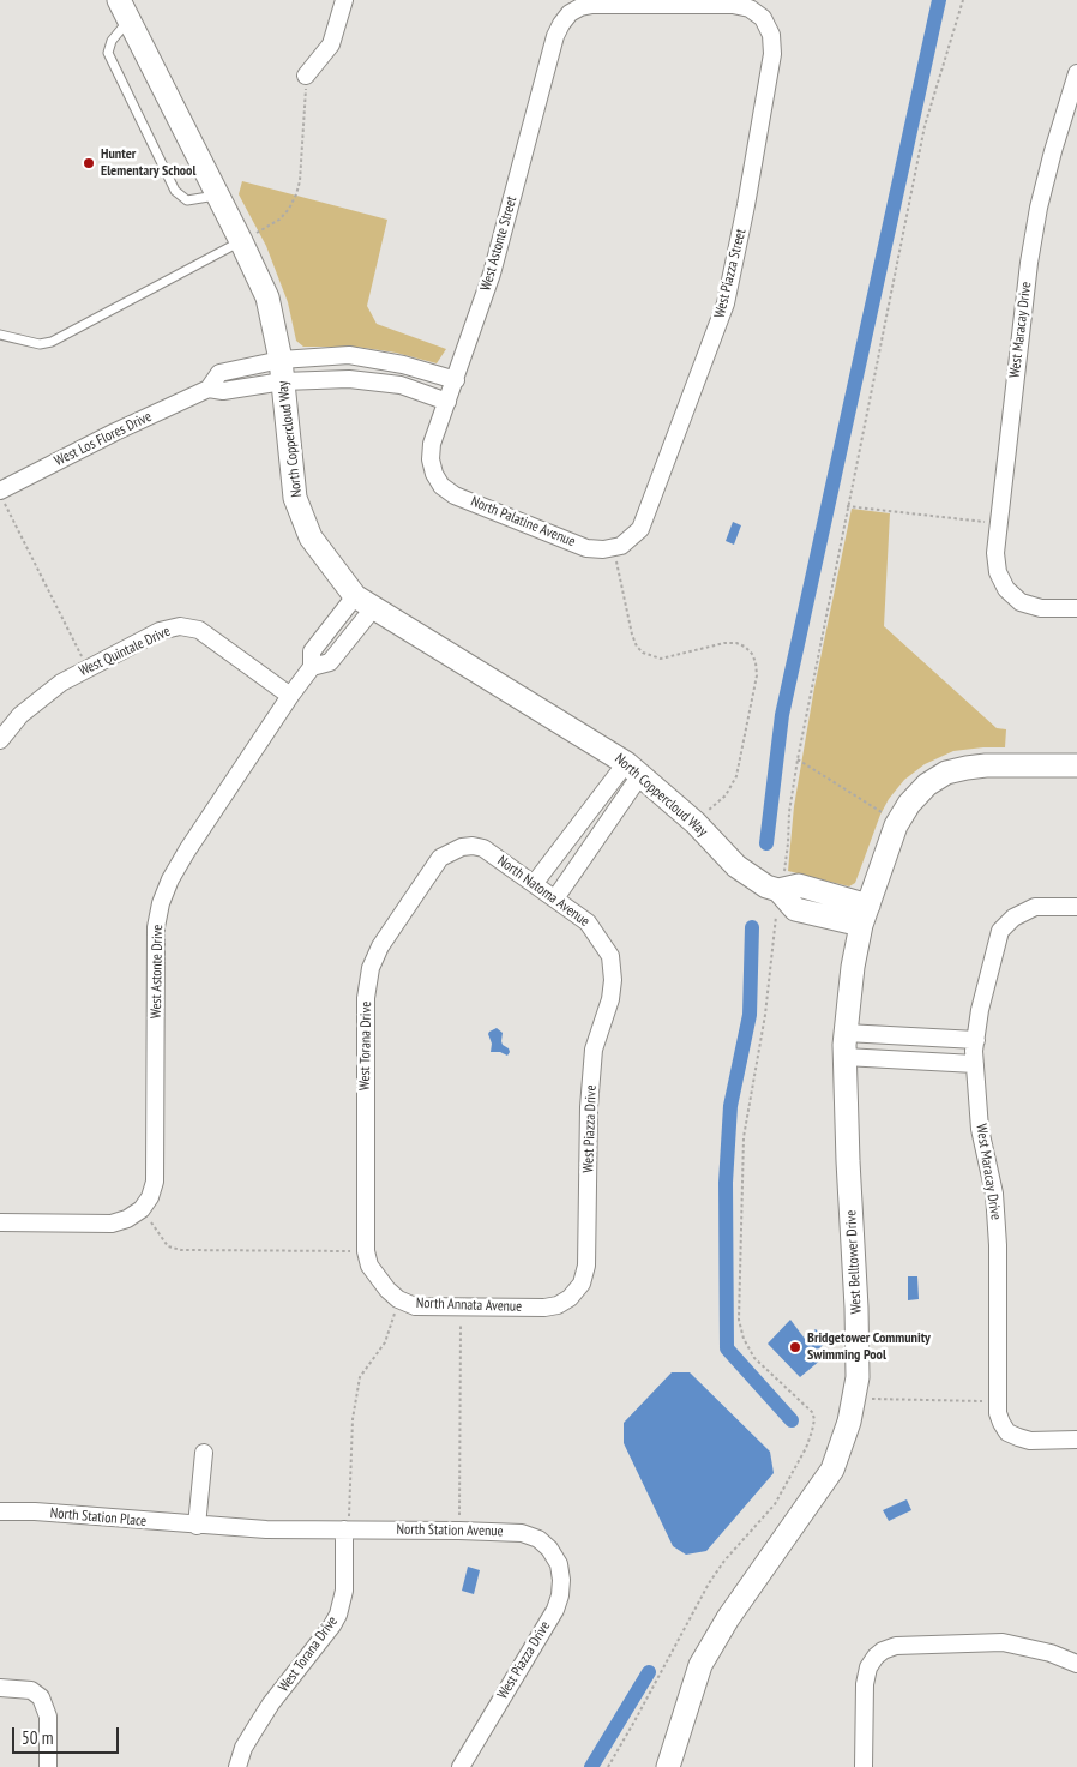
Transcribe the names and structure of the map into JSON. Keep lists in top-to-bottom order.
{
  "streets": {
    "street": [
      "West Astonte Street",
      "West Piazza Street",
      "West Maracay Drive",
      "West Los Flores Drive",
      "North Coppercloud Way",
      "North Palatine Avenue",
      "West Quintale Drive",
      "North Natoma Avenue",
      "West Astonte Drive",
      "West Torana Drive",
      "West Piazza Drive",
      "West Belltower Drive",
      "North Annata Avenue",
      "North Station Place",
      "North Station Avenue"
    ]
  },
  "crossings": [
    ["West Astonte Street", "West Piazza Street"],
    ["West Astonte Street", "West Los Flores Drive"],
    ["West Astonte Street", "North Palatine Avenue"],
    ["West Piazza Street", "North Palatine Avenue"],
    ["West Los Flores Drive", "North Coppercloud Way"],
    ["North Coppercloud Way", "West Astonte Drive"],
    ["West Quintale Drive", "West Astonte Drive"],
    ["North Natoma Avenue", "West Torana Drive"],
    ["North Natoma Avenue", "West Piazza Drive"],
    ["West Torana Drive", "North Annata Avenue"],
    ["West Torana Drive", "North Station Place"],
    ["West Torana Drive", "North Station Avenue"],
    ["West Piazza Drive", "North Annata Avenue"],
    ["West Piazza Drive", "North Station Avenue"],
    ["North Station Place", "North Station Avenue"]
  ],
  "places": ["Hunter Elementary School", "Bridgetower Community Swimming Pool"],
  "scale_bar": "50 m"
}
